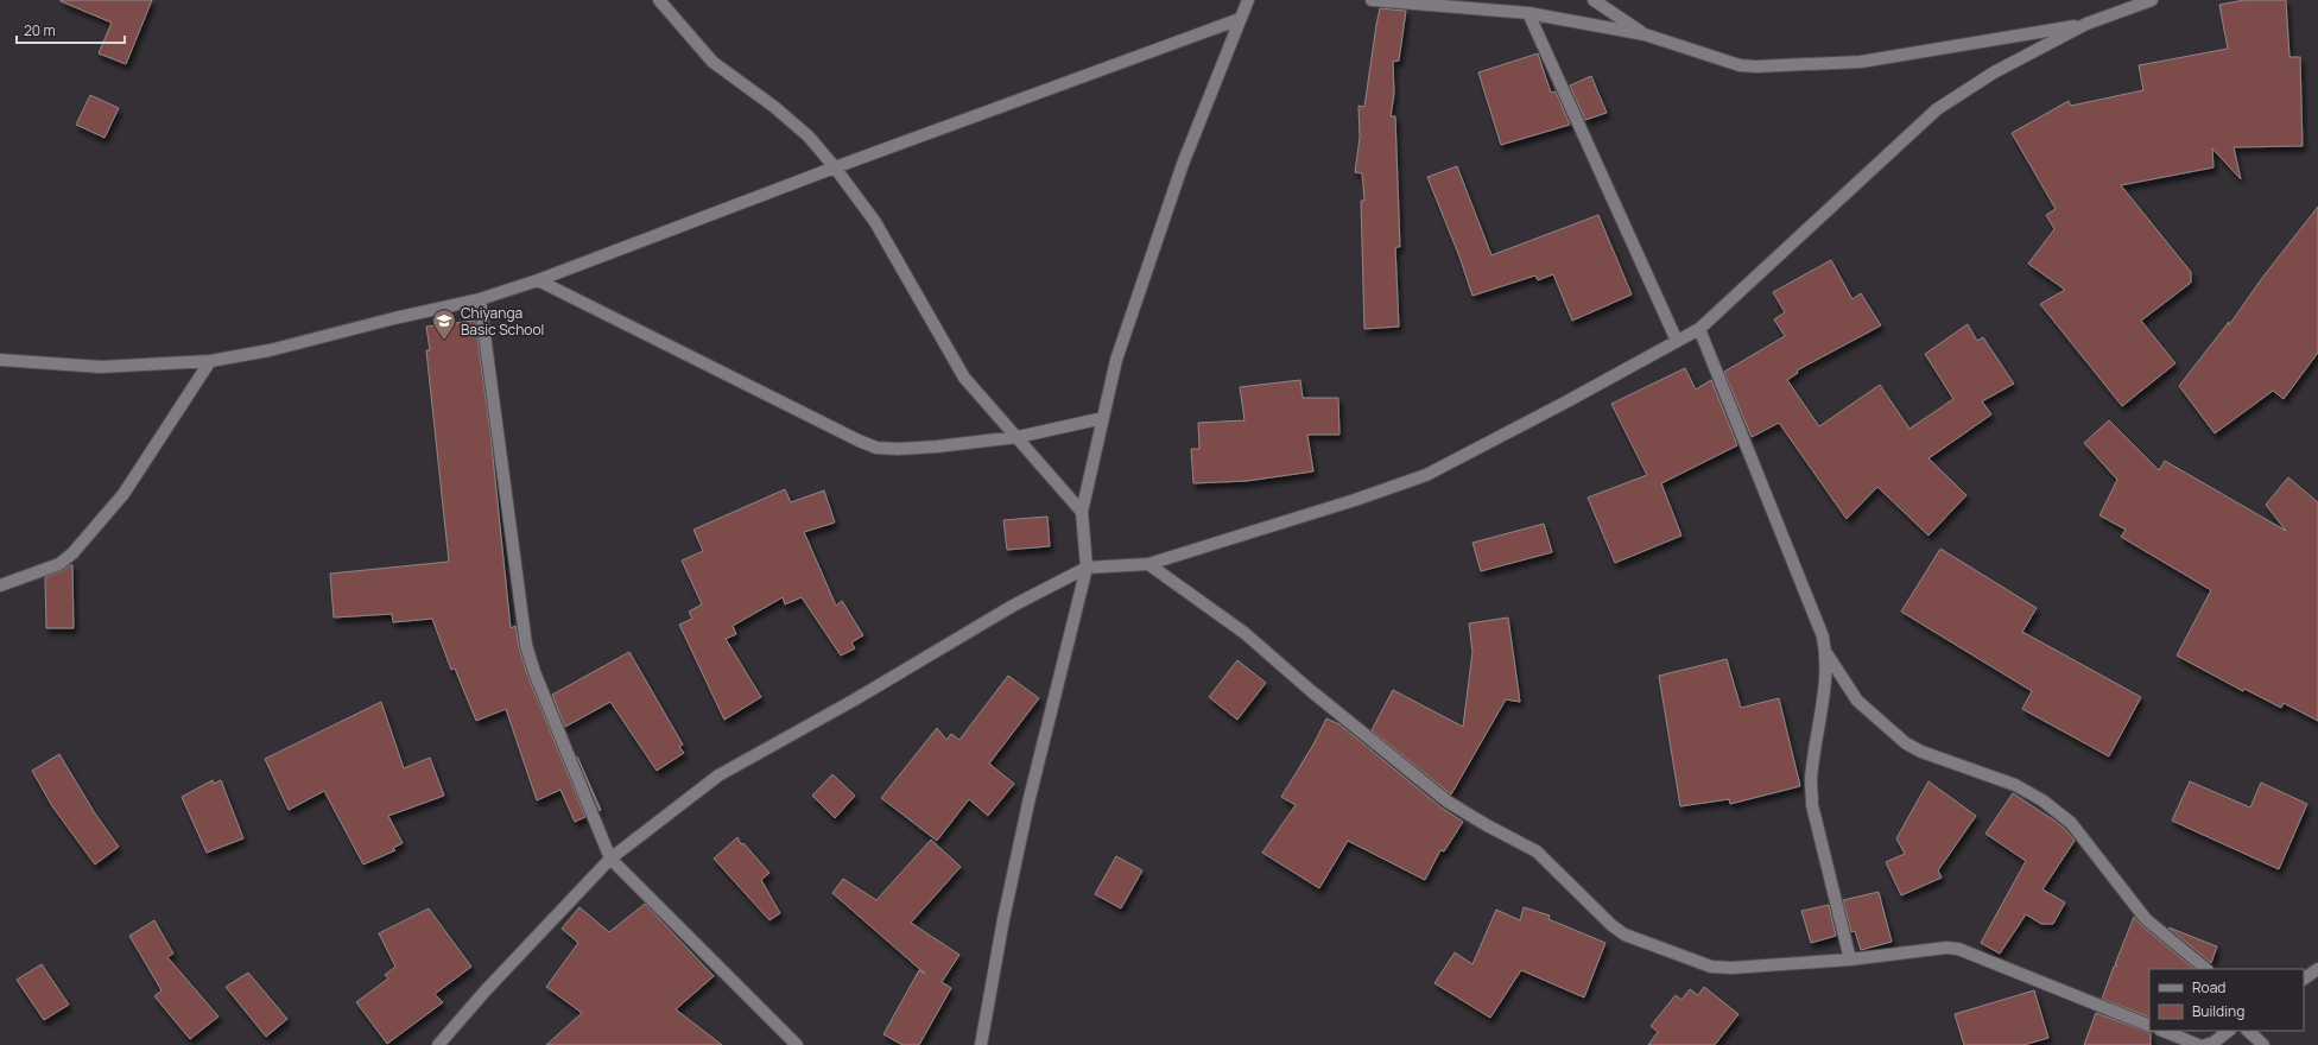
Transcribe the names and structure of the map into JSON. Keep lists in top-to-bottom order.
{
  "places": {
    "school or university": ["Chiyanga Basic School"]
  },
  "legend": ["Road", "Building"],
  "scale_bar": "20 m"
}
